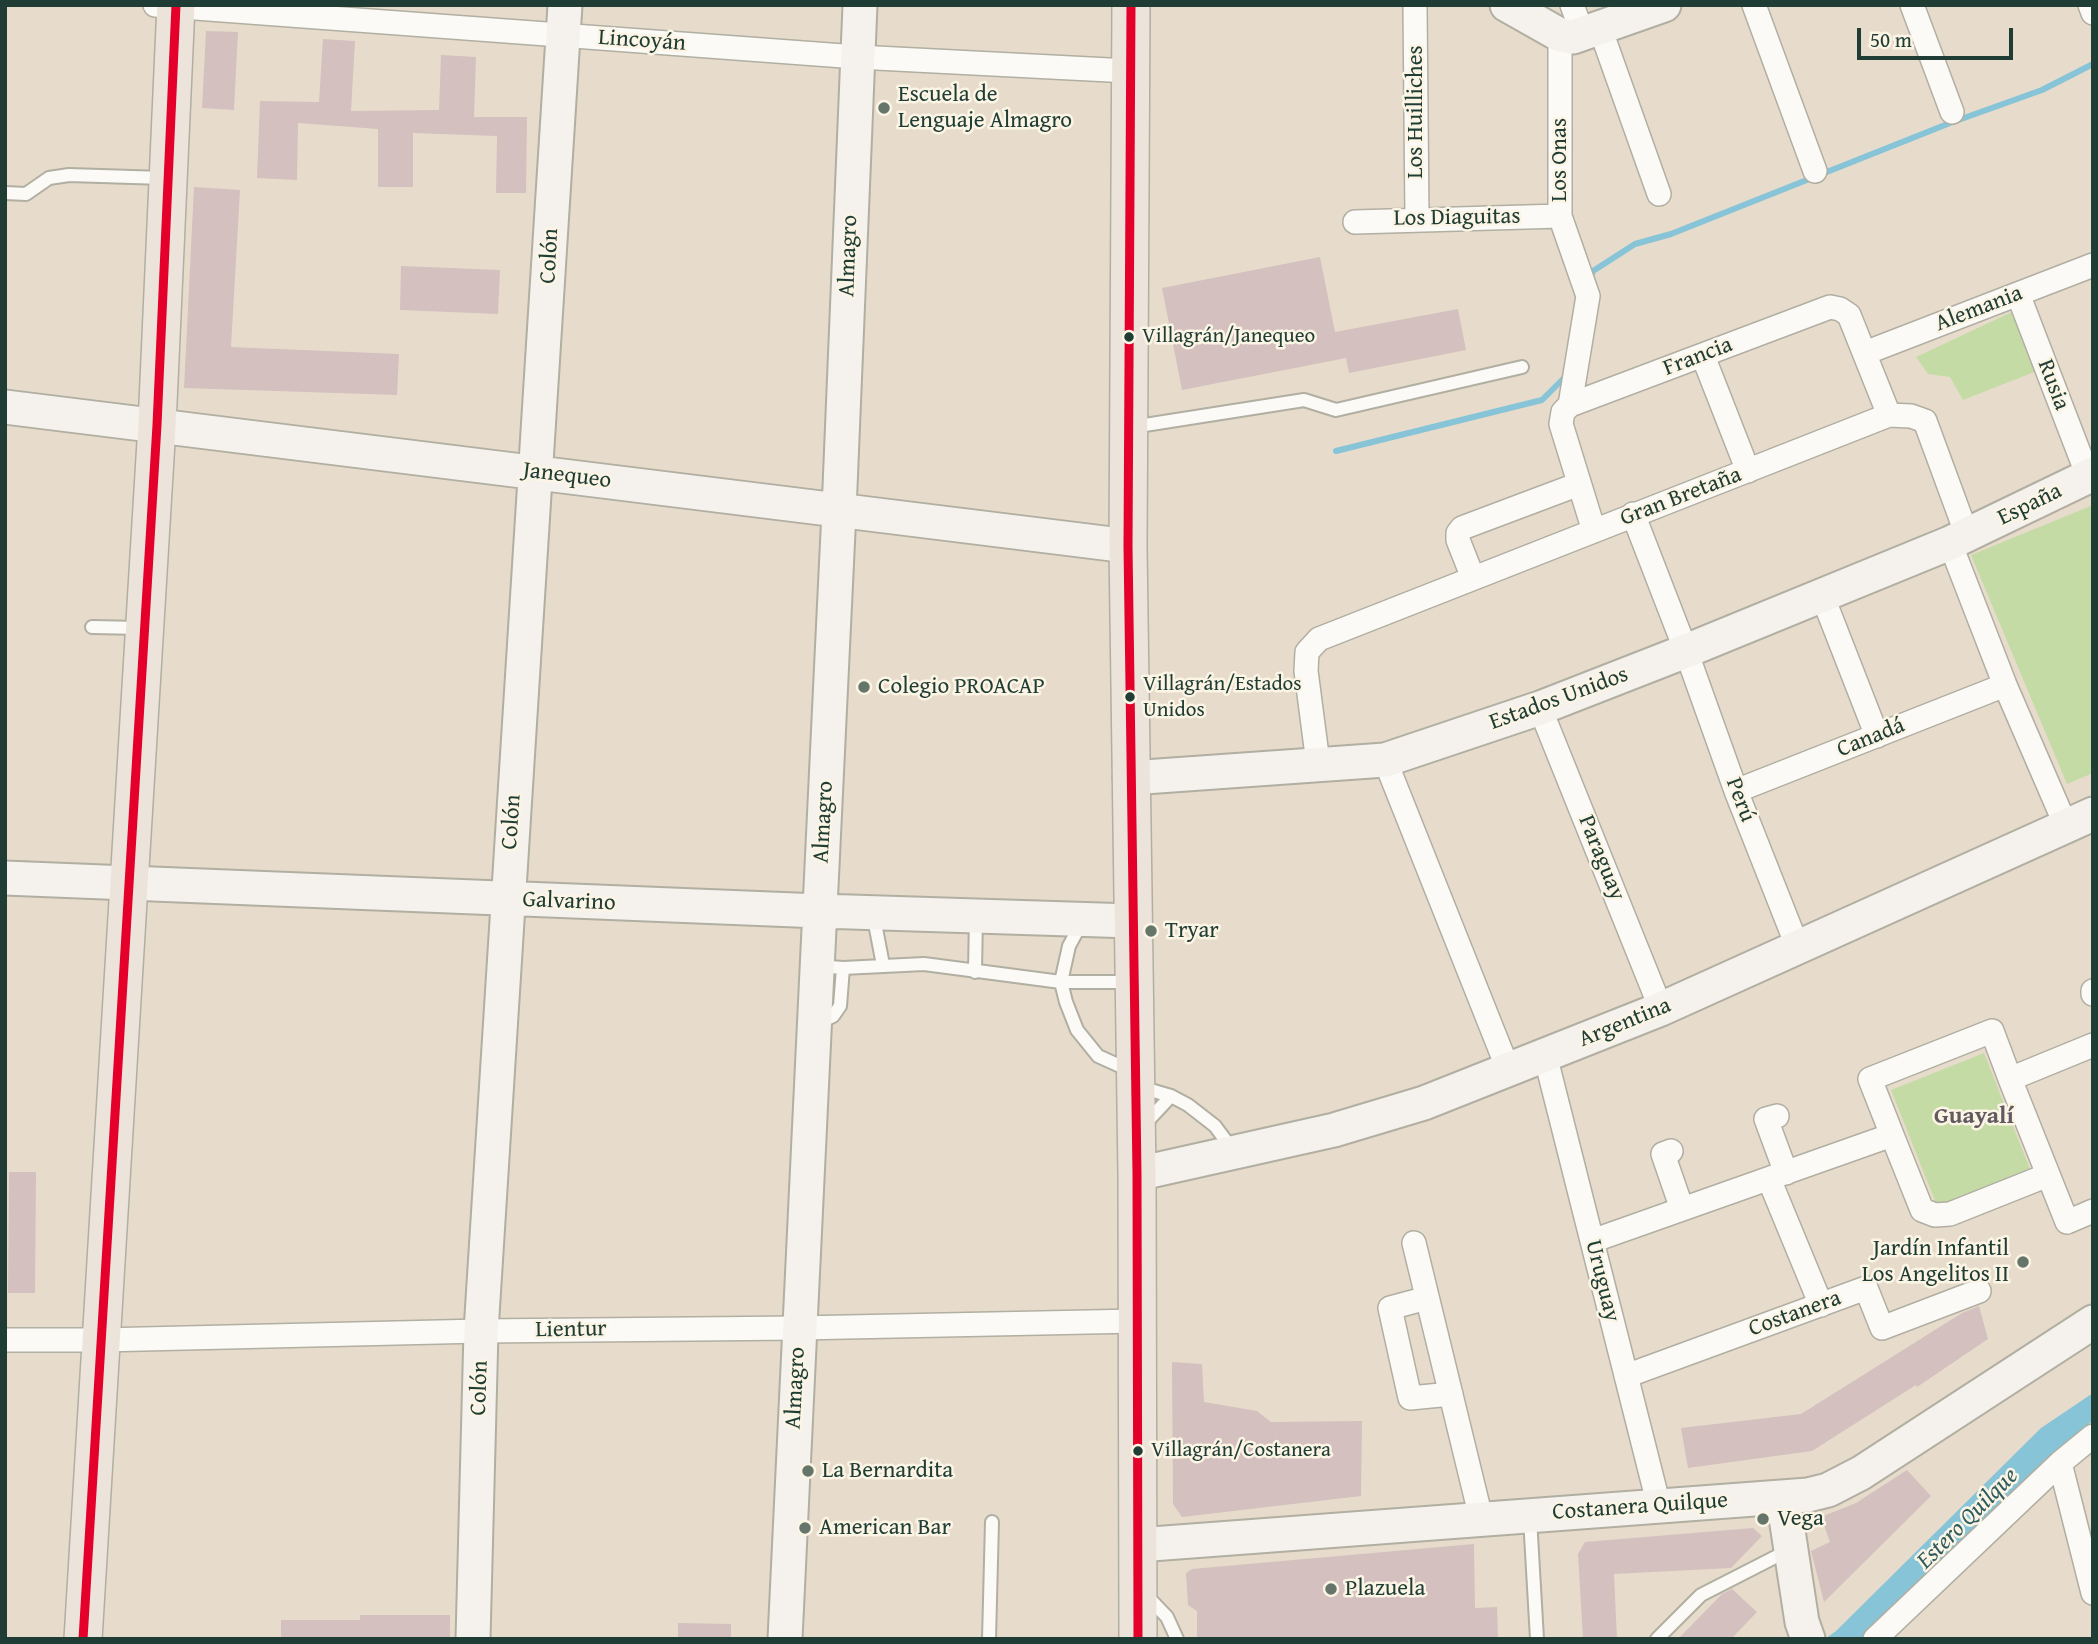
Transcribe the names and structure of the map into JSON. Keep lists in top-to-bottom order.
{
  "streets": {
    "street": [
      "Lincoyán",
      "Los Huilliches",
      "Los Onas",
      "Los Diaguitas",
      "Colón",
      "Almagro",
      "Alemania",
      "Francia",
      "Rusia",
      "Janequeo",
      "Gran Bretaña",
      "España",
      "Estados Unidos",
      "Canadá",
      "Perú",
      "Paraguay",
      "Galvarino",
      "Argentina",
      "Uruguay",
      "Costanera",
      "Lientur",
      "Costanera Quilque"
    ]
  },
  "crossings": [
    ["Lincoyán", "Colón"],
    ["Lincoyán", "Almagro"],
    ["Los Huilliches", "Los Diaguitas"],
    ["Los Onas", "Los Diaguitas"],
    ["Los Onas", "Francia"],
    ["Colón", "Janequeo"],
    ["Colón", "Galvarino"],
    ["Colón", "Lientur"],
    ["Almagro", "Janequeo"],
    ["Almagro", "Galvarino"],
    ["Almagro", "Lientur"],
    ["Alemania", "Francia"],
    ["Alemania", "Rusia"],
    ["Francia", "Gran Bretaña"],
    ["Rusia", "España"],
    ["Gran Bretaña", "Estados Unidos"],
    ["Gran Bretaña", "Perú"],
    ["España", "Estados Unidos"],
    ["Estados Unidos", "Perú"],
    ["Estados Unidos", "Paraguay"],
    ["Canadá", "Perú"],
    ["Perú", "Argentina"],
    ["Paraguay", "Argentina"],
    ["Argentina", "Uruguay"],
    ["Uruguay", "Costanera"],
    ["Uruguay", "Costanera Quilque"]
  ],
  "districts": ["Guayalí"],
  "water": ["Estero Quilque"],
  "places": [
    "Escuela de Lenguaje Almagro",
    "Villagrán/Janequeo",
    "Colegio PROACAP",
    "Villagrán/Estados Unidos",
    "Tryar",
    "Jardín Infantil Los Angelitos II",
    "Villagrán/Costanera",
    "La Bernardita",
    "Vega",
    "American Bar",
    "Plazuela"
  ],
  "scale_bar": "50 m"
}
